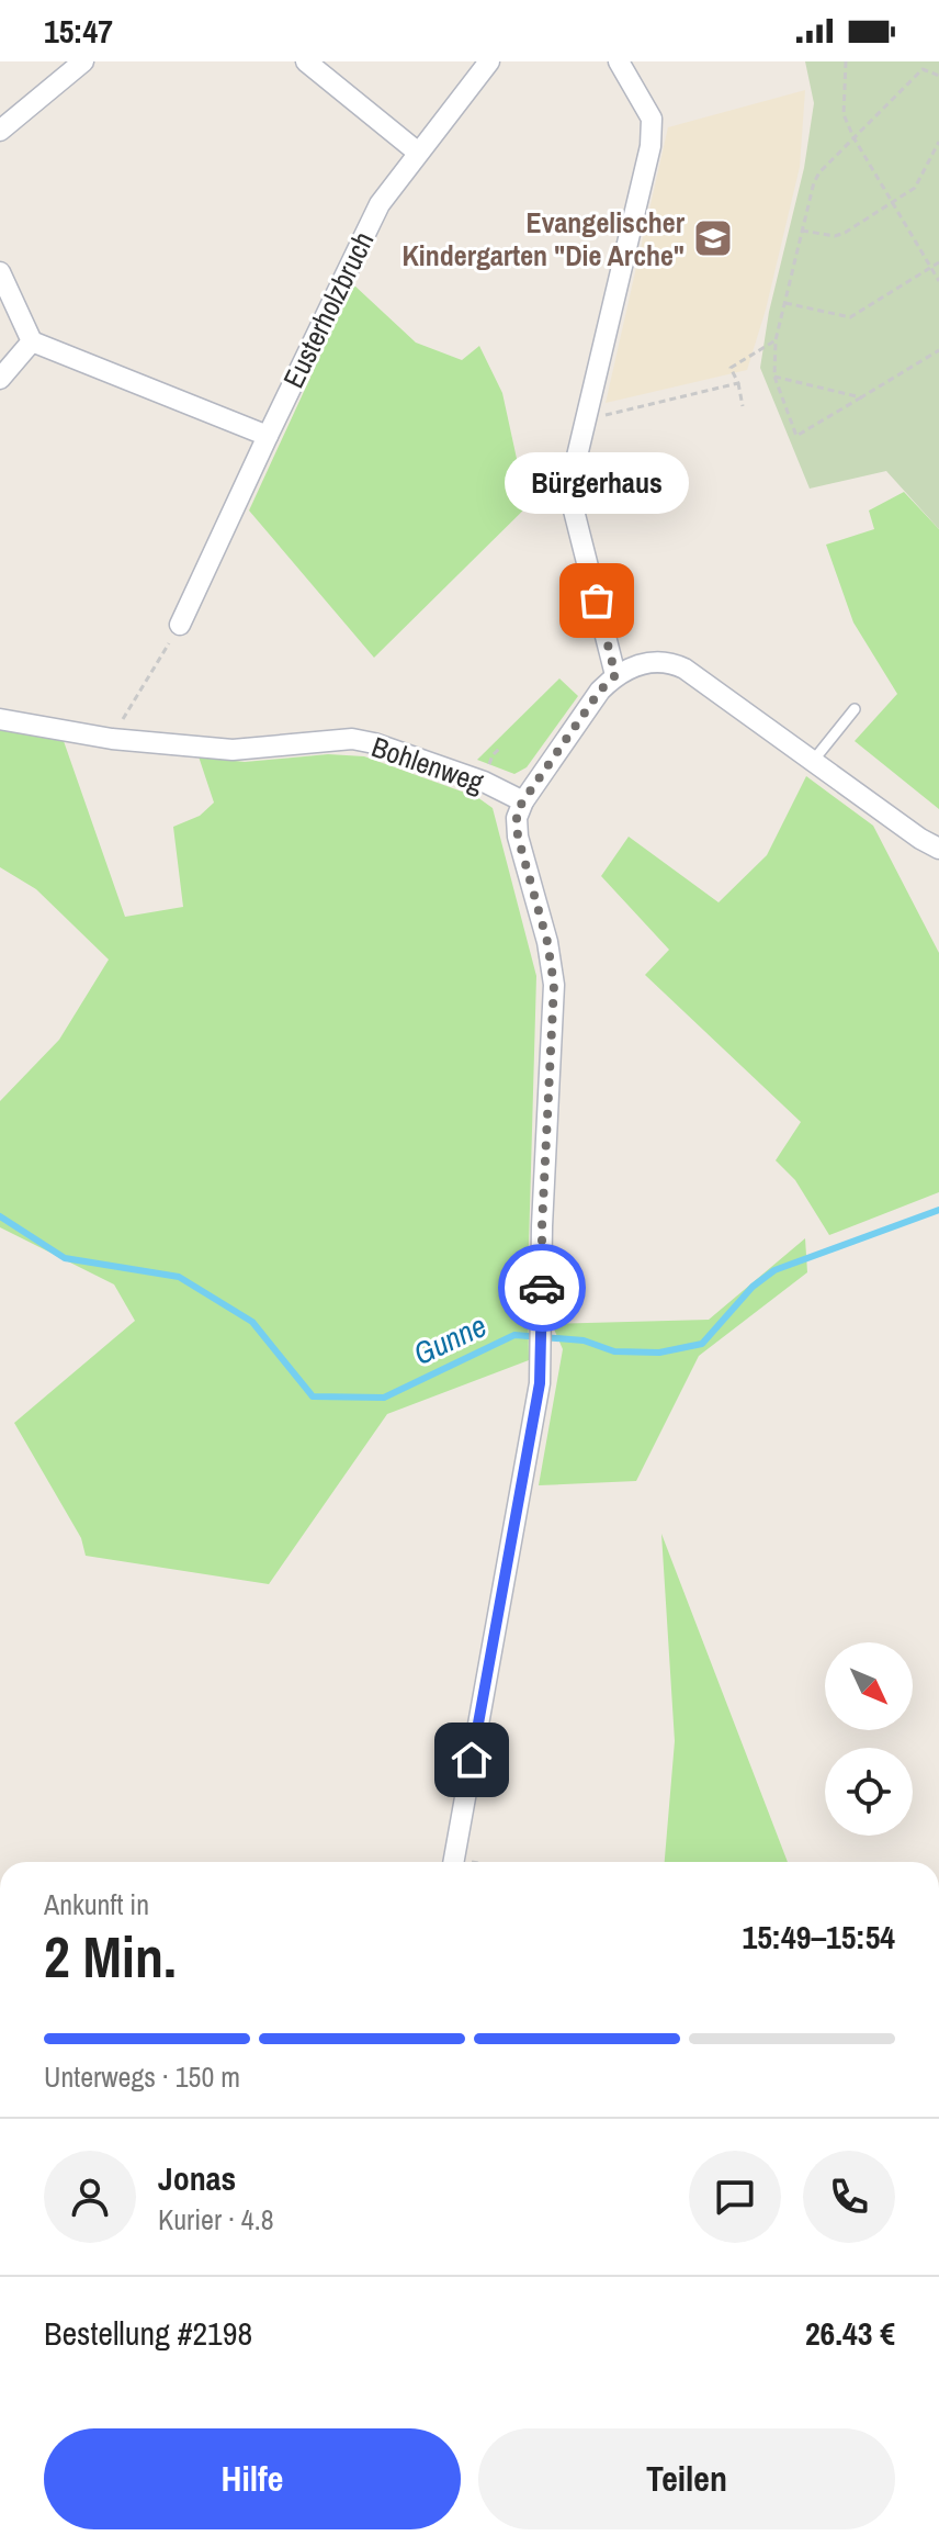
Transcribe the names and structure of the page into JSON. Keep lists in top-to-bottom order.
{
  "streets": {
    "street": ["Eusterholzbruch", "Bohlenweg"]
  },
  "water": ["Gunne"],
  "places": {
    "school or university": ["Evangelischer Kindergarten \"Die Arche\""],
    "other": ["Bürgerhaus"]
  },
  "north": "bottom right",
  "page": {
    "status": "15:47",
    "bubble": "Bürgerhaus",
    "heading": ["2 Min.", "Ankunft in", "15:49–15:54"],
    "panel": [
      "Jonas",
      "Kurier · 4.8",
      "Bestellung #2198",
      "26.43 €"
    ],
    "bar": "Unterwegs · 150 m",
    "buttons": ["Hilfe", "Teilen"]
  }
}
